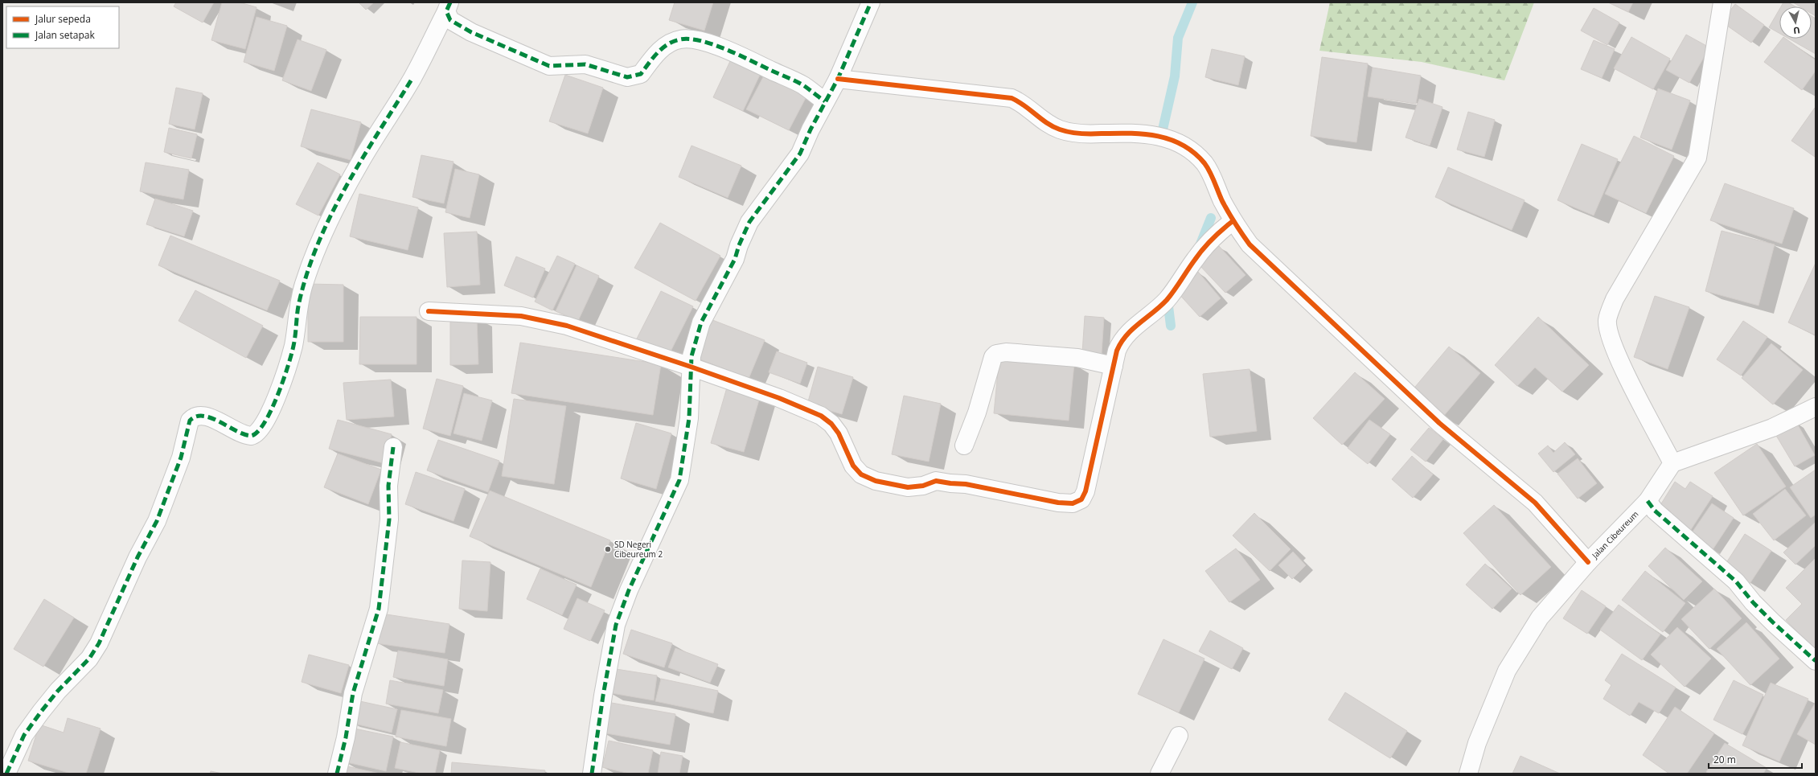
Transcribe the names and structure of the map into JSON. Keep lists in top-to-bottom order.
{
  "streets": {
    "street": ["Jalan Cibeureum"]
  },
  "places": ["SD Negeri Cibeureum 2"],
  "legend": ["Jalur sepeda", "Jalan setapak"],
  "scale_bar": "20 m",
  "north": "bottom"
}
